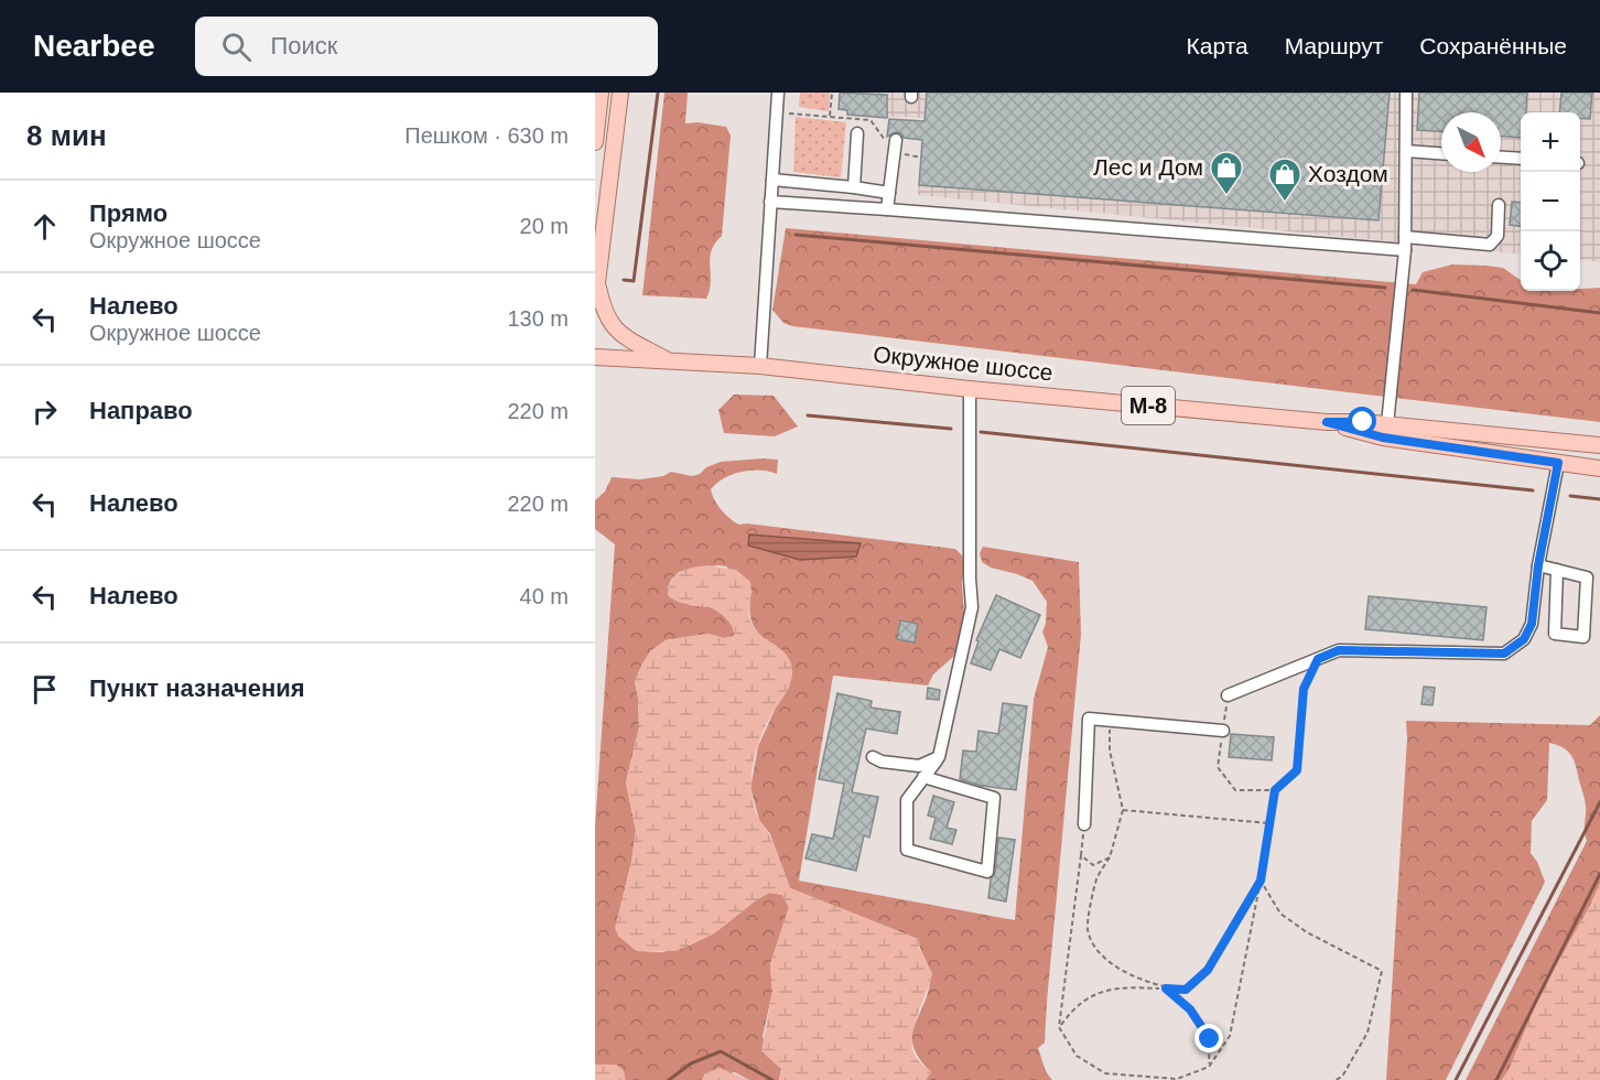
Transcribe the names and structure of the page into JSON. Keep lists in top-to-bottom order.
{
  "streets": {
    "main road": ["Окружное шоссе", "М-8"]
  },
  "places": {
    "shop": ["Лес и Дом", "Хоздом"]
  },
  "north": "bottom right",
  "page": {
    "header": "Nearbee",
    "search": "Поиск",
    "nav": ["Карта", "Маршрут", "Сохранённые"],
    "heading": ["8 мин", "Пешком · 630 m"],
    "map_buttons": ["+", "−"],
    "list": [
      ["Прямо", "Окружное шоссе", "20 m"],
      ["Налево", "Окружное шоссе", "130 m"],
      ["Направо", "220 m"],
      ["Налево", "220 m"],
      ["Налево", "40 m"],
      "Пункт назначения"
    ]
  }
}
